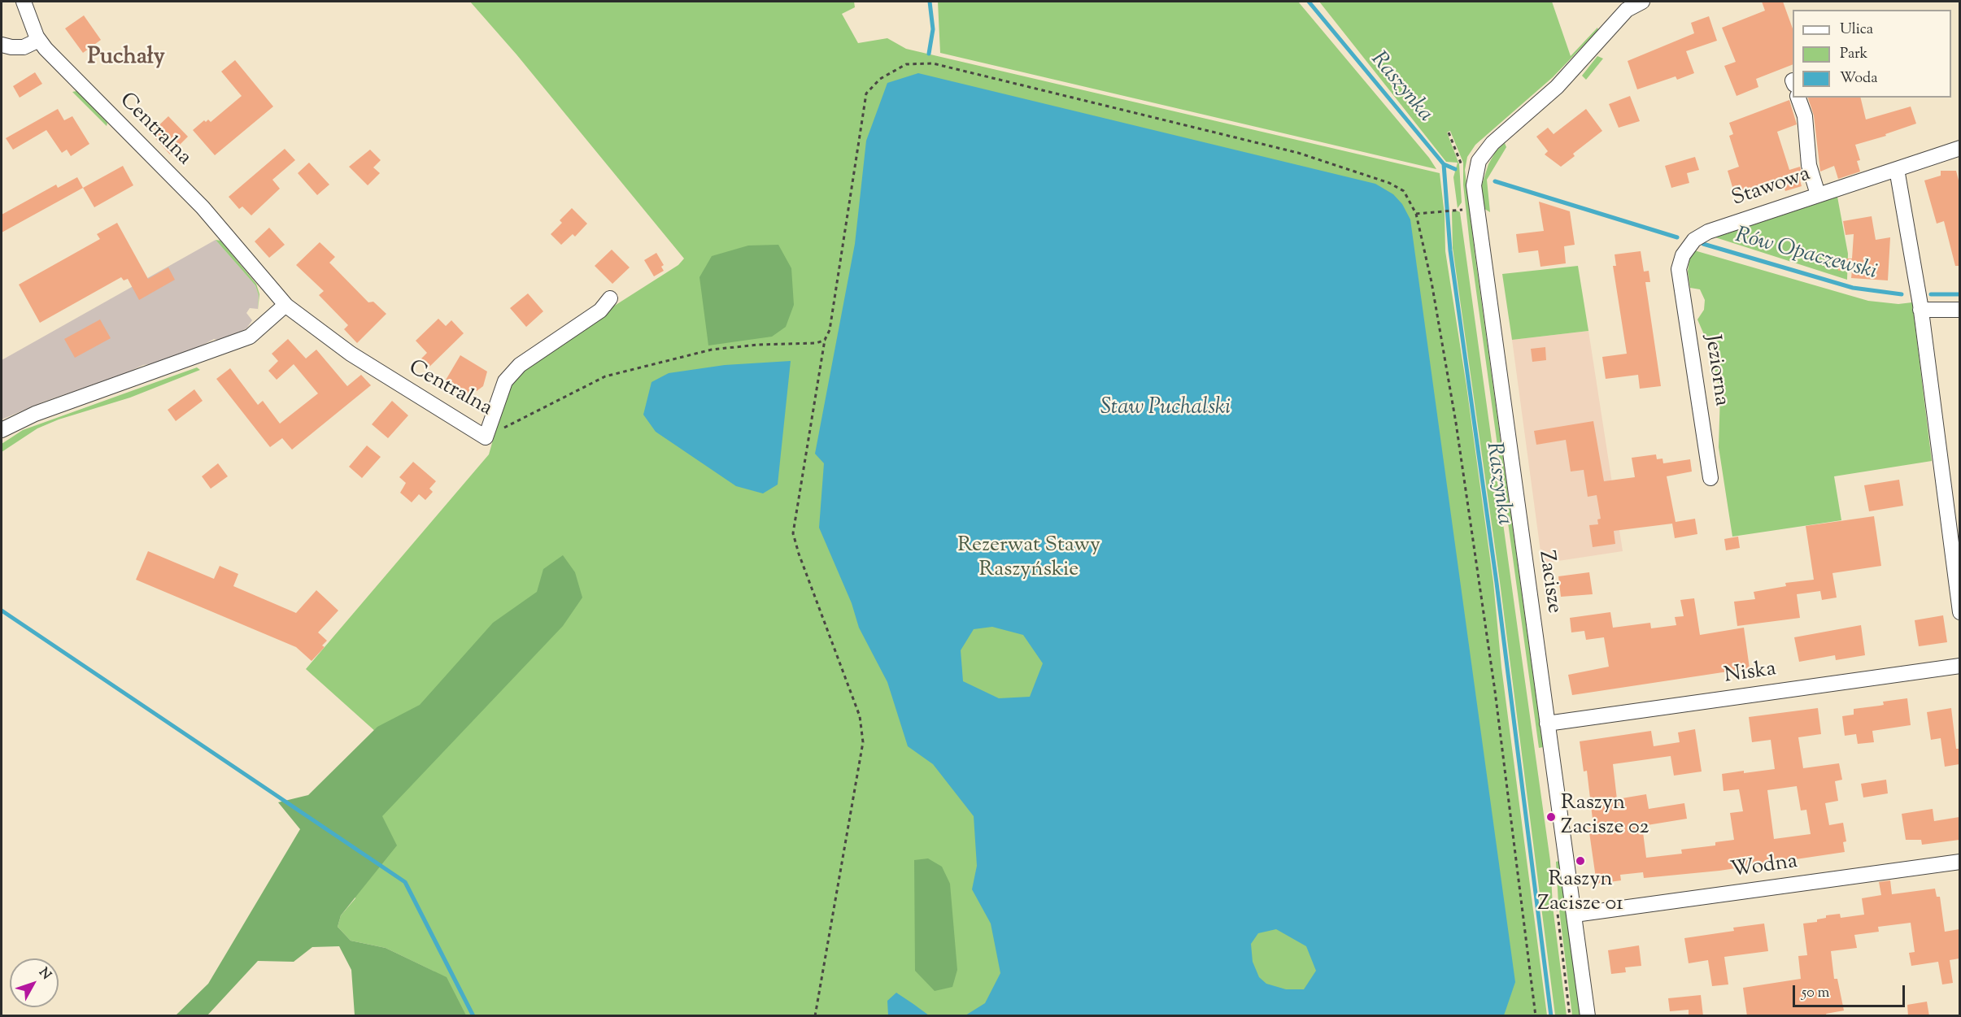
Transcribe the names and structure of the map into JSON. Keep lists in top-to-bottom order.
{
  "streets": {
    "street": [
      "Centralna",
      "Stawowa",
      "Jeziorna",
      "Zacisze",
      "Niska",
      "Wodna"
    ]
  },
  "crossings": [
    ["Stawowa", "Jeziorna"],
    ["Zacisze", "Niska"],
    ["Zacisze", "Wodna"]
  ],
  "districts": ["Puchały"],
  "water": ["Raszynka", "Rów Opaczewski", "Staw Puchalski"],
  "parks": ["Rezerwat Stawy Raszyńskie"],
  "places": ["Raszyn Zacisze 02", "Raszyn Zacisze 01"],
  "legend": ["Ulica", "Park", "Woda"],
  "scale_bar": "50 m",
  "north": "top right"
}
